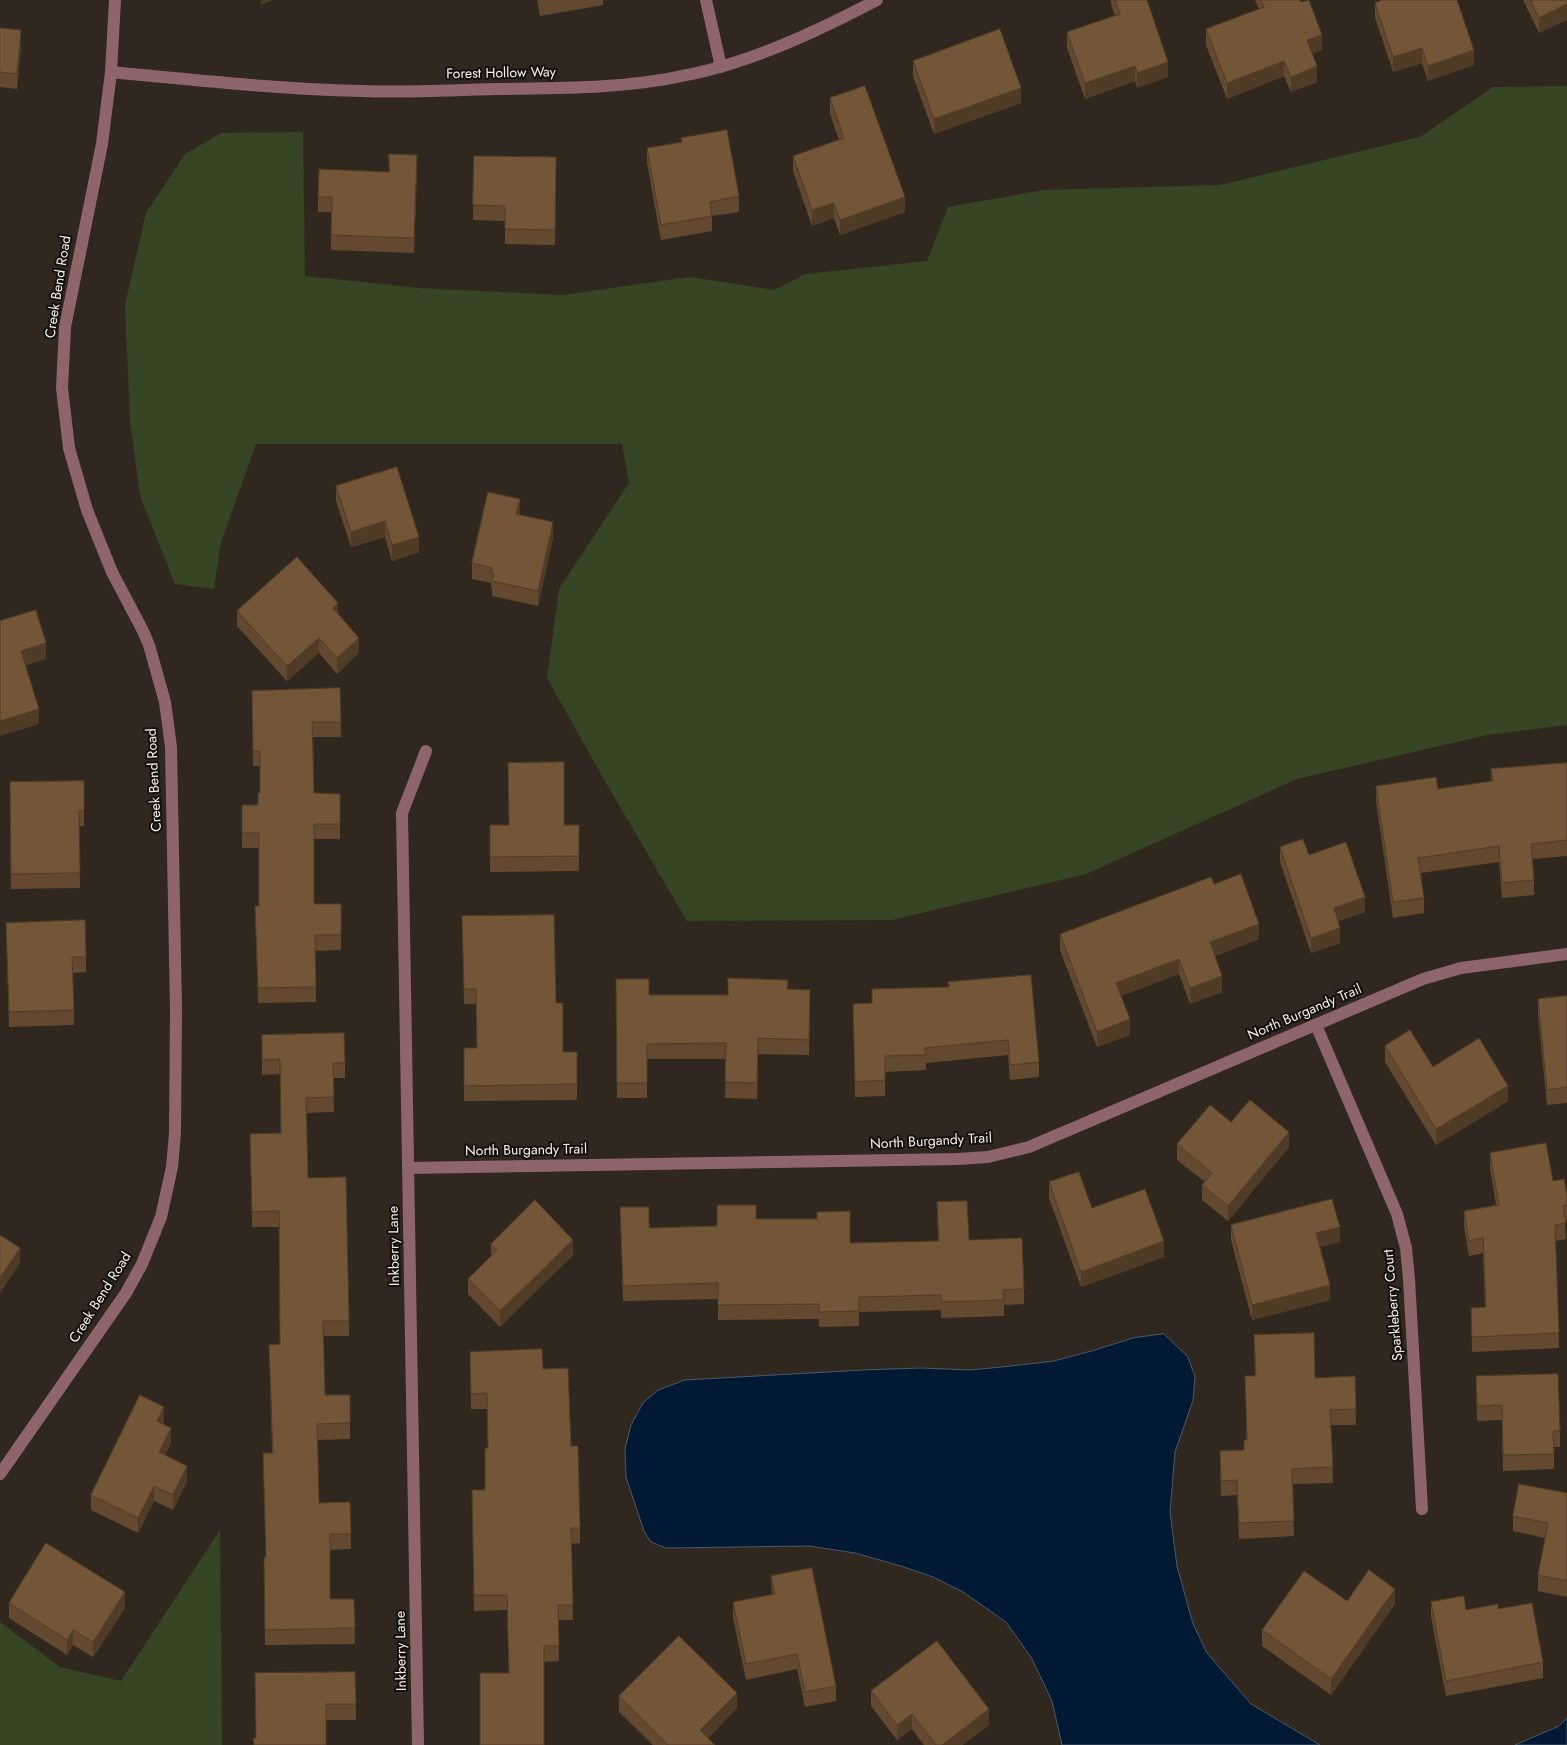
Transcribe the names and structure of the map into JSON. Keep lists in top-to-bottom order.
{
  "streets": {
    "street": [
      "Forest Hollow Way",
      "Creek Bend Road",
      "North Burgandy Trail",
      "Inkberry Lane",
      "Sparkleberry Court"
    ]
  },
  "crossings": [
    ["Forest Hollow Way", "Creek Bend Road"],
    ["North Burgandy Trail", "Inkberry Lane"],
    ["North Burgandy Trail", "Sparkleberry Court"]
  ]
}
